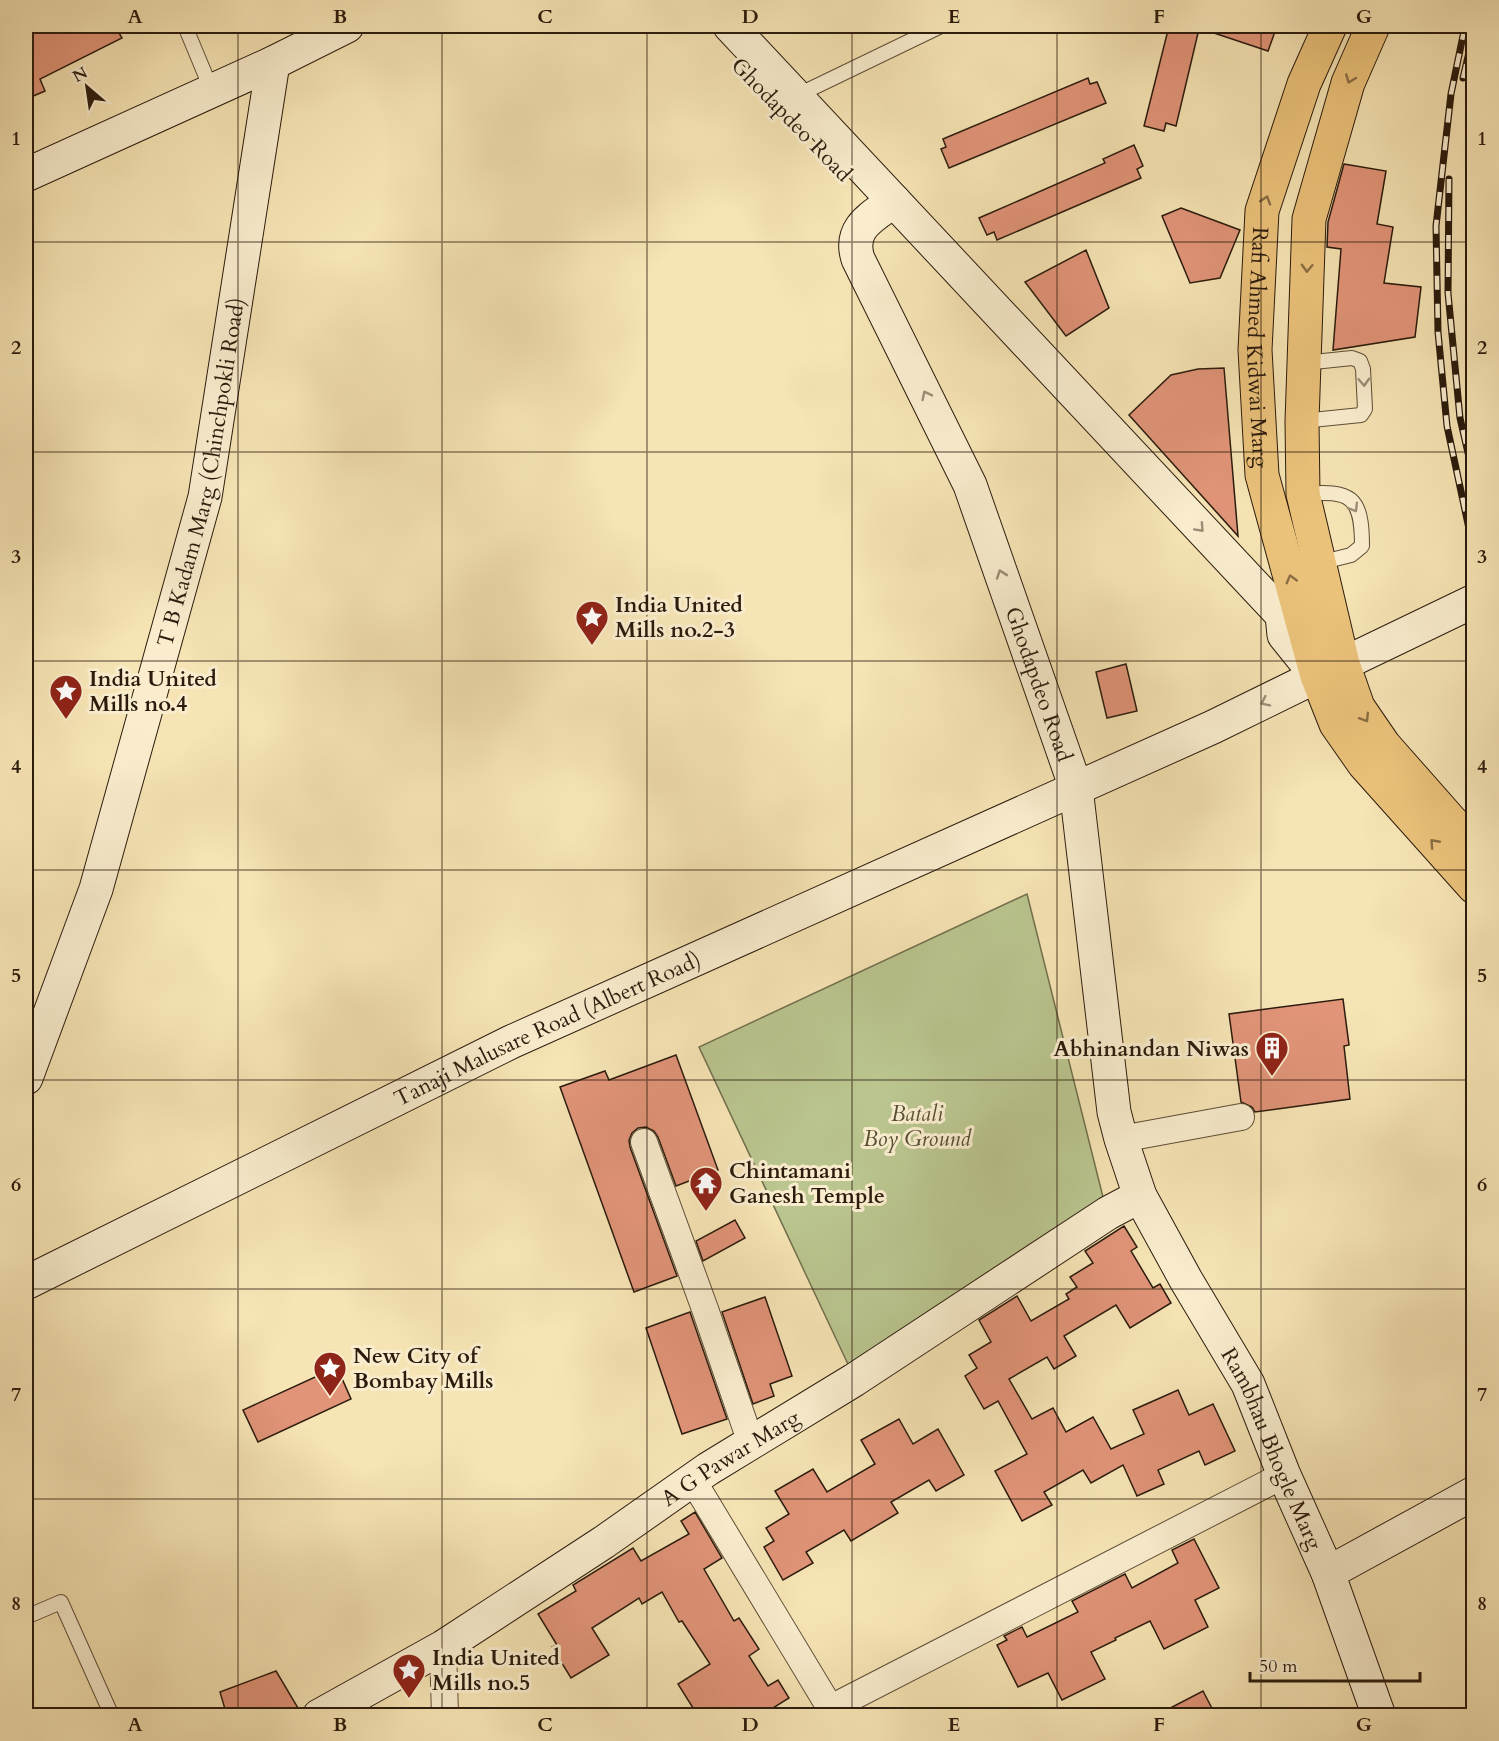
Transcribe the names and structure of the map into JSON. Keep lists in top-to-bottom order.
{
  "streets": {
    "main road": ["Rafi Ahmed Kidwai Marg"],
    "street": [
      "Ghodapdeo Road",
      "T B Kadam Marg (Chinchpokli Road)",
      "Tanaji Malusare Road (Albert Road)",
      "Rambhau Bhogle Marg",
      "A G Pawar Marg"
    ]
  },
  "crossings": [
    ["Ghodapdeo Road", "Rafi Ahmed Kidwai Marg"],
    ["Ghodapdeo Road", "Tanaji Malusare Road (Albert Road)"],
    ["Ghodapdeo Road", "Rambhau Bhogle Marg"],
    ["Ghodapdeo Road", "A G Pawar Marg"],
    ["Rafi Ahmed Kidwai Marg", "Tanaji Malusare Road (Albert Road)"],
    ["Rambhau Bhogle Marg", "A G Pawar Marg"]
  ],
  "parks": ["Batali Boy Ground"],
  "places": {
    "place": [
      "India United Mills no.2-3",
      "India United Mills no.4",
      "New City of Bombay Mills",
      "India United Mills no.5"
    ],
    "building": ["Abhinandan Niwas"],
    "temple": ["Chintamani Ganesh Temple"]
  },
  "scale_bar": "50 m",
  "north": "top left",
  "grid": {
    "columns": [
      "A",
      "B",
      "C",
      "D",
      "E",
      "F",
      "G"
    ],
    "rows": [
      "1",
      "2",
      "3",
      "4",
      "5",
      "6",
      "7",
      "8"
    ]
  }
}
